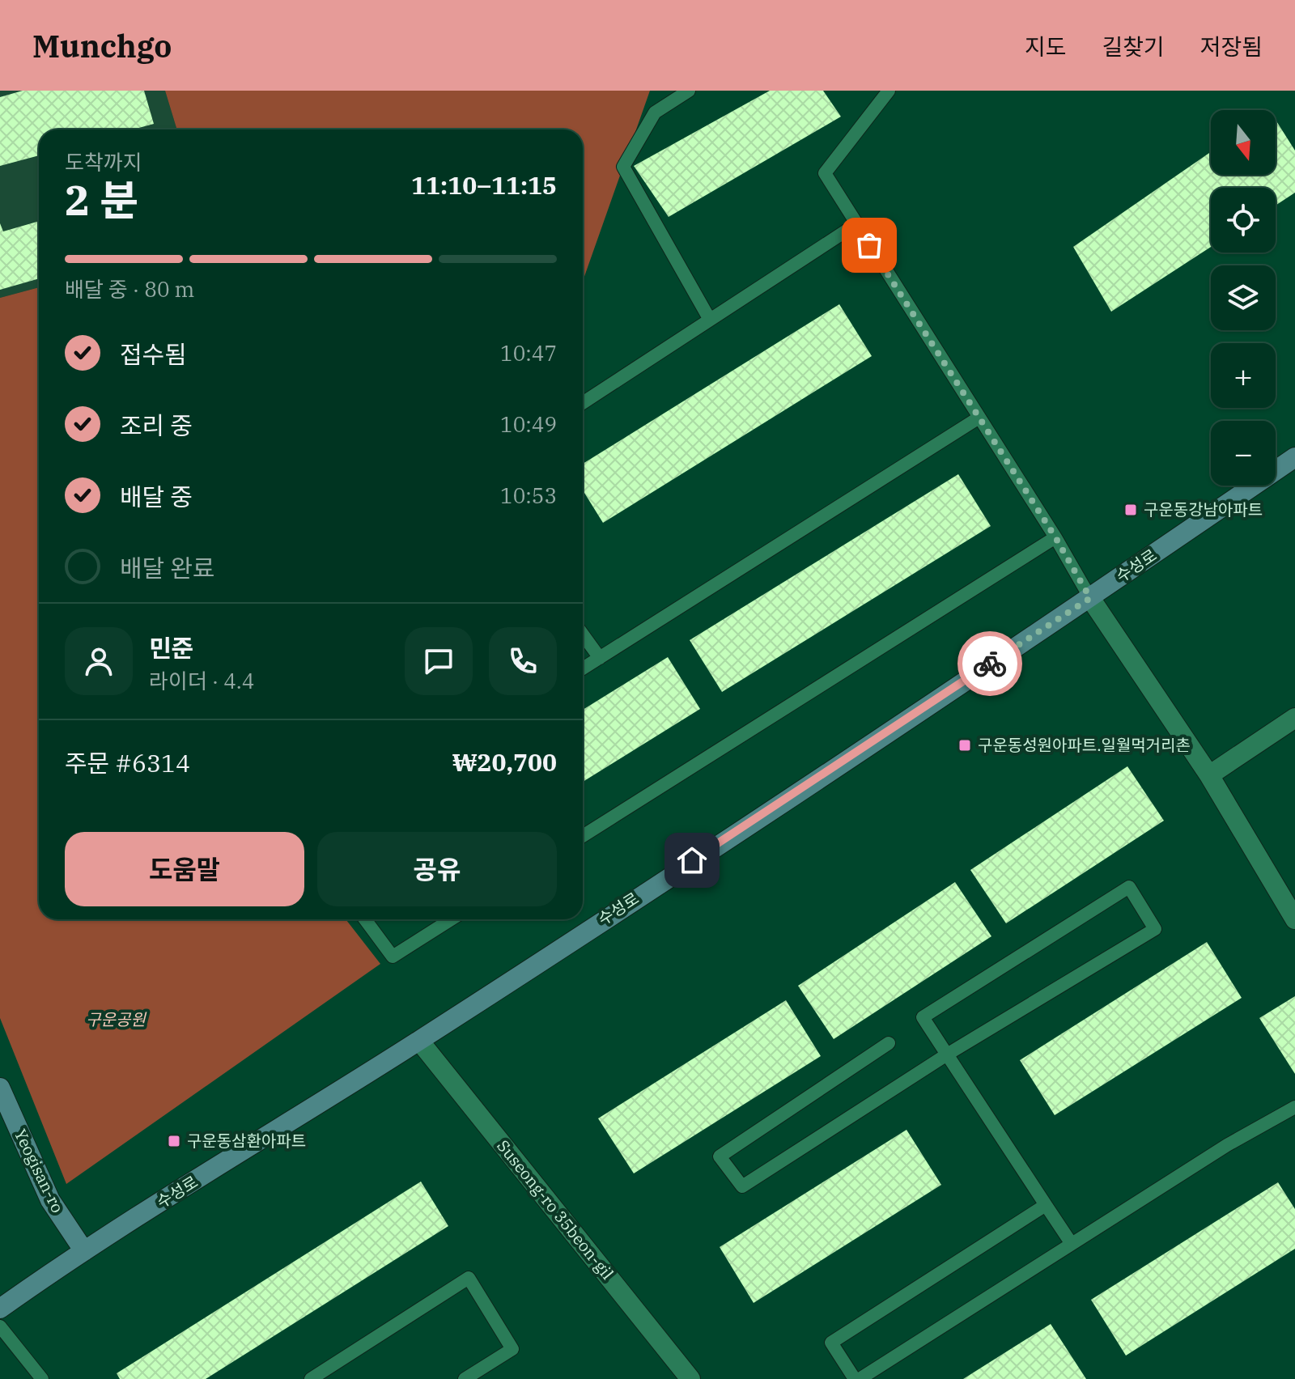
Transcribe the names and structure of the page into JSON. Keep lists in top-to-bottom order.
{
  "streets": {
    "street": ["수성로", "Yeogisan-ro", "Suseong-ro 35beon-gil"]
  },
  "crossings": [
    ["수성로", "Yeogisan-ro"],
    ["수성로", "Suseong-ro 35beon-gil"]
  ],
  "parks": ["구운공원"],
  "places": {
    "transit": ["구운동강남아파트", "구운동성원아파트.일월먹거리촌", "구운동삼환아파트"]
  },
  "north": "bottom",
  "page": {
    "header": "Munchgo",
    "nav": ["지도", "길찾기", "저장됨"],
    "map_buttons": ["+", "−"],
    "heading": ["2 분", "도착까지", "11:10–11:15"],
    "panel": [
      "민준",
      "라이더 · 4.4",
      "주문 #6314",
      "₩20,700"
    ],
    "bar": "배달 중 · 80 m",
    "list": [
      ["접수됨", "10:47"],
      ["조리 중", "10:49"],
      ["배달 중", "10:53"],
      "배달 완료"
    ],
    "buttons": ["도움말", "공유"]
  }
}
